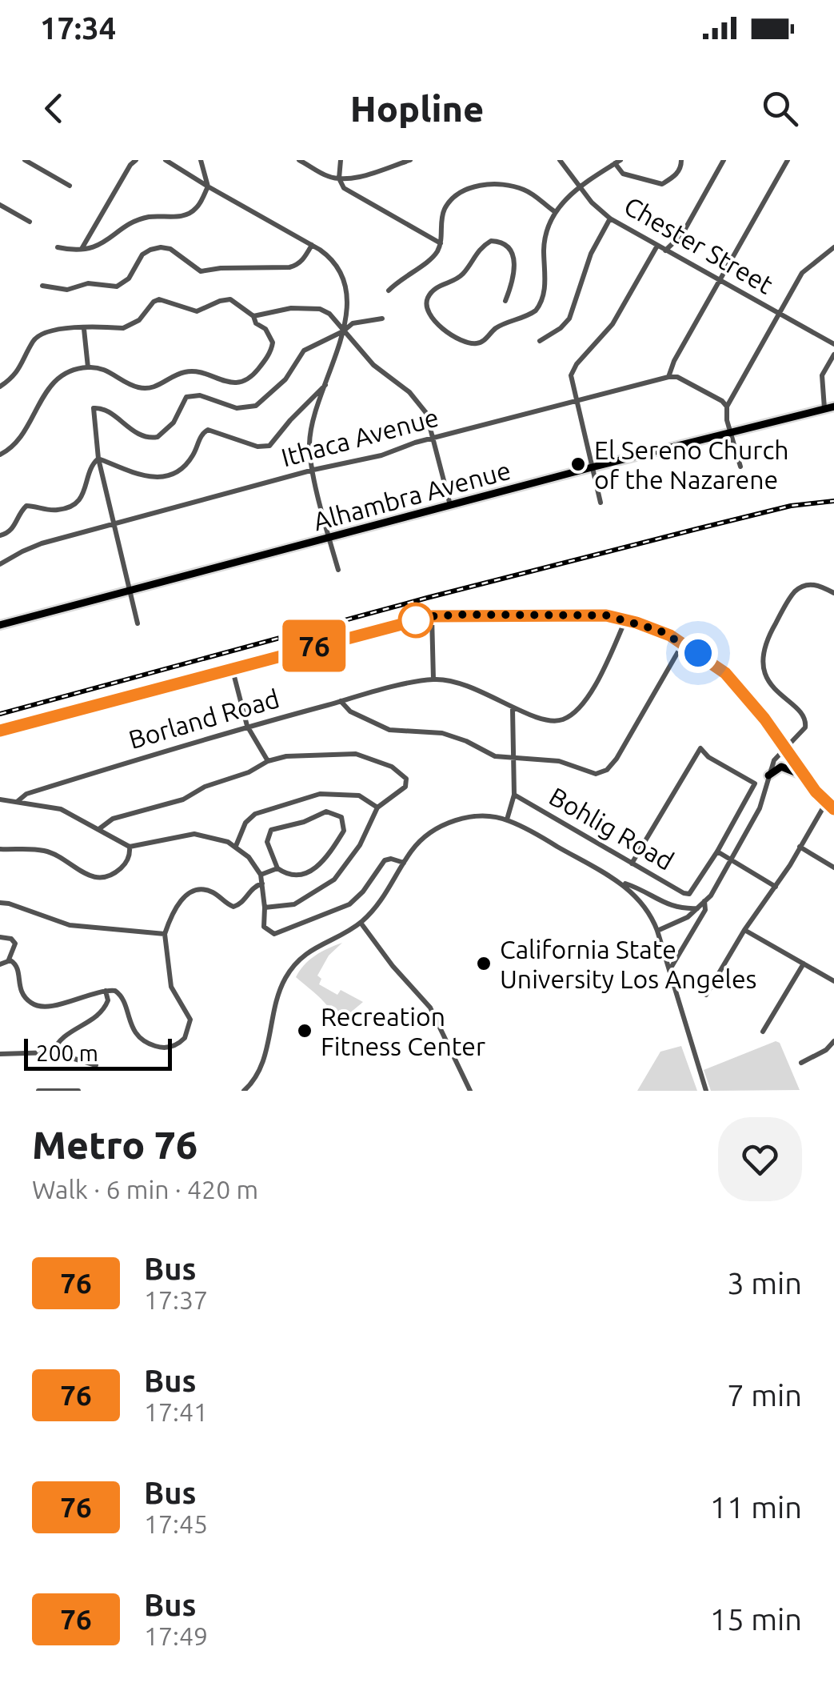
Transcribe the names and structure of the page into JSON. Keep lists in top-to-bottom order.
{
  "streets": {
    "main road": ["Alhambra Avenue"],
    "street": [
      "Chester Street",
      "Ithaca Avenue",
      "Borland Road",
      "Bohlig Road"
    ]
  },
  "places": ["El Sereno Church of the Nazarene", "California State University Los Angeles", "Recreation Fitness Center"],
  "lines": ["bus line 76"],
  "scale_bar": "200 m",
  "page": {
    "status": "17:34",
    "header": "Hopline",
    "on_map": "76",
    "scale": "200 m",
    "heading": ["Metro 76", "Walk · 6 min · 420 m"],
    "list": [
      {
        "mark": "76",
        "name": "Bus",
        "note": "17:37",
        "value": "3 min"
      },
      {
        "mark": "76",
        "name": "Bus",
        "note": "17:41",
        "value": "7 min"
      },
      {
        "mark": "76",
        "name": "Bus",
        "note": "17:45",
        "value": "11 min"
      },
      {
        "mark": "76",
        "name": "Bus",
        "note": "17:49",
        "value": "15 min"
      }
    ]
  }
}
